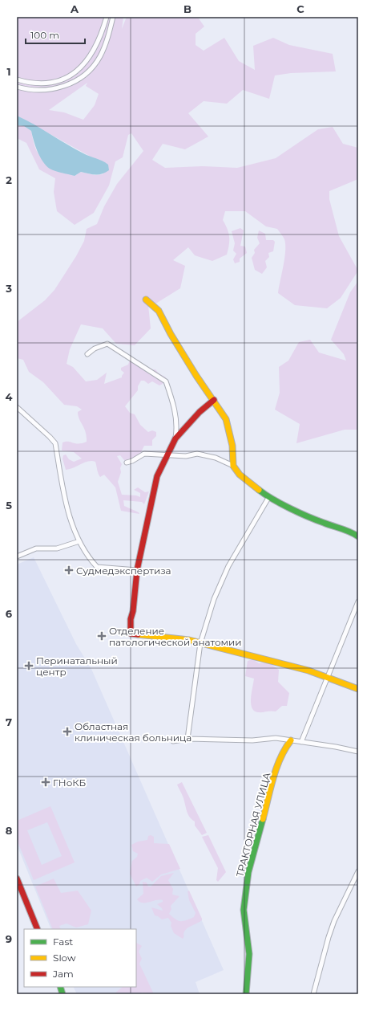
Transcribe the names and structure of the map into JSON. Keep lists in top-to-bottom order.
{
  "streets": {
    "street": ["ТРАКТОРНАЯ УЛИЦА"]
  },
  "places": {
    "health": [
      "Судмедэкспертиза",
      "Отделение патологической анатомии",
      "Перинатальный центр",
      "Областная клиническая больница",
      "ГНоКБ"
    ]
  },
  "legend": ["Fast", "Slow", "Jam"],
  "scale_bar": "100 m",
  "grid": {
    "columns": ["A", "B", "C"],
    "rows": [
      "1",
      "2",
      "3",
      "4",
      "5",
      "6",
      "7",
      "8",
      "9"
    ]
  }
}
